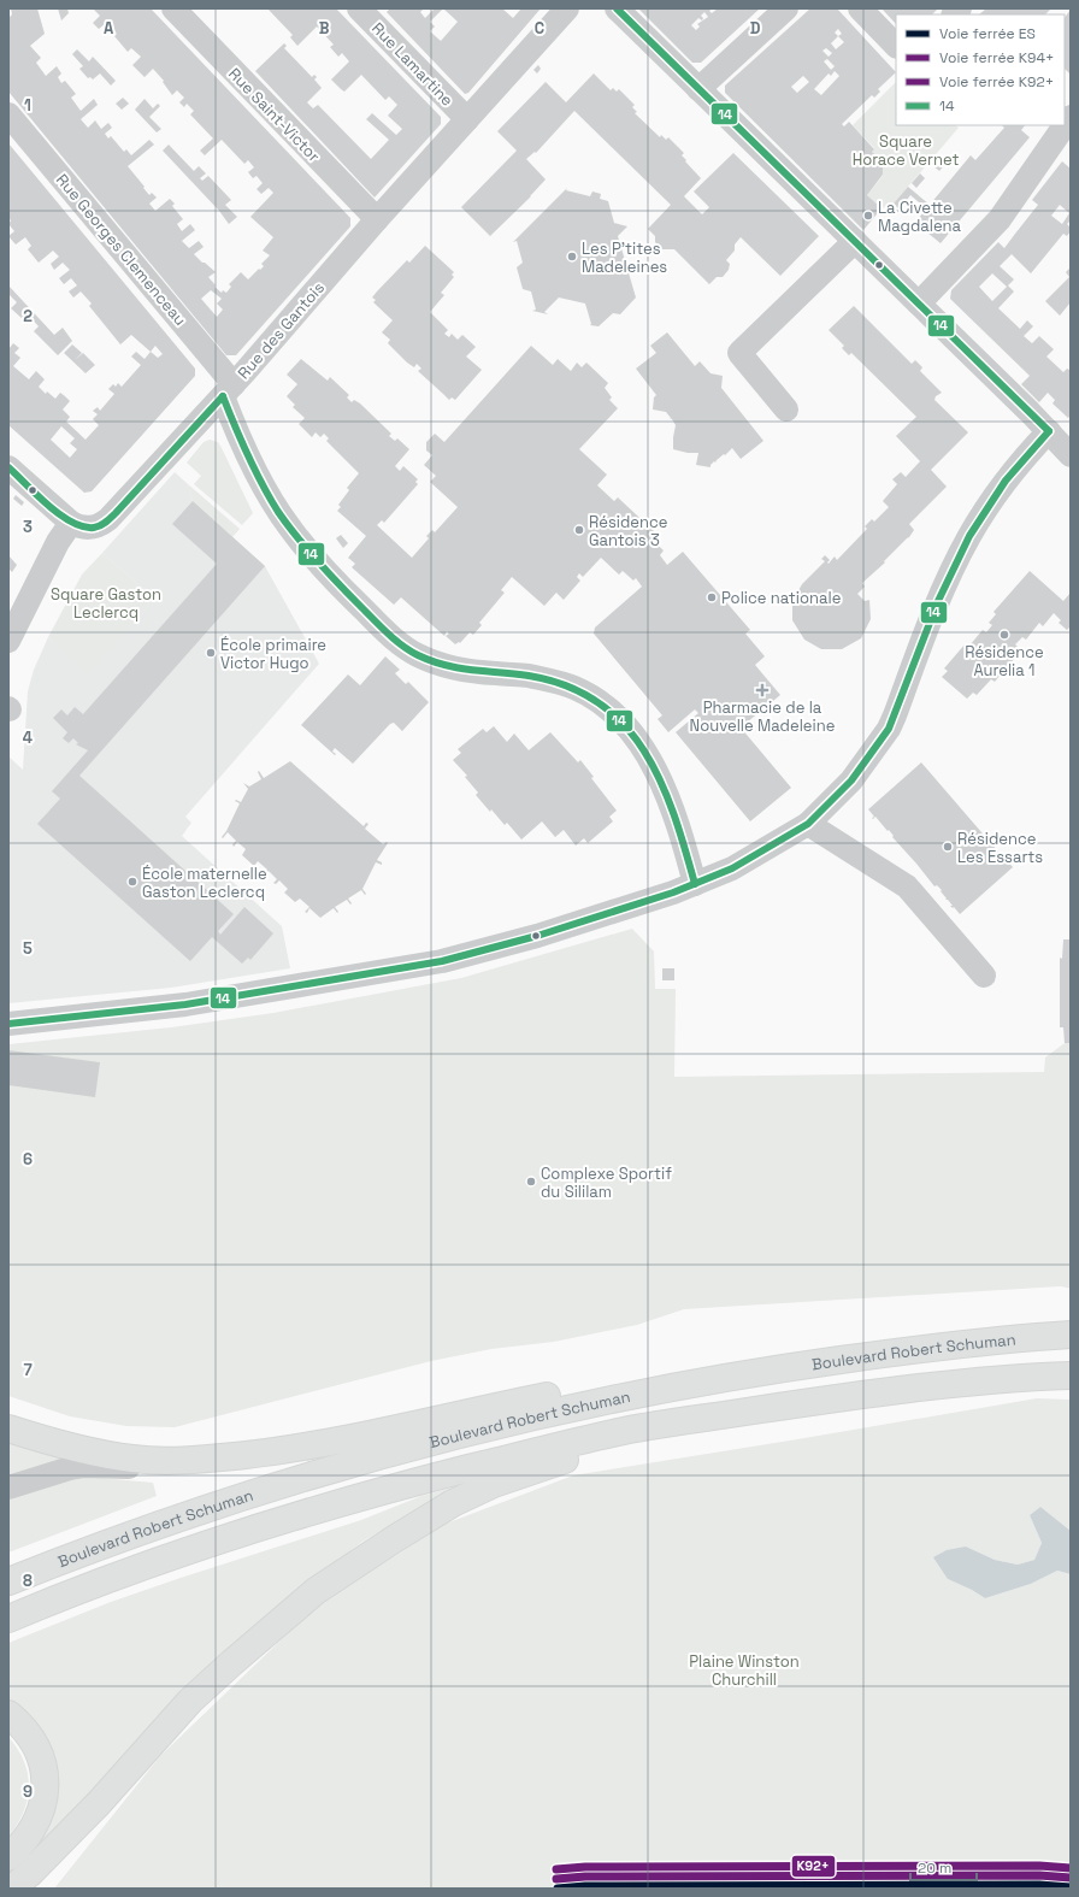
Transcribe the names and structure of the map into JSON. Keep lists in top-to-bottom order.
{
  "streets": {
    "highway": ["Boulevard Robert Schuman"],
    "street": [
      "Rue Lamartine",
      "Rue Saint-Victor",
      "Rue Georges Clemenceau",
      "Rue des Gantois"
    ]
  },
  "crossings": [
    ["Rue Lamartine", "Rue des Gantois"],
    ["Rue Saint-Victor", "Rue des Gantois"],
    ["Rue Georges Clemenceau", "Rue des Gantois"]
  ],
  "parks": ["Square Horace Vernet", "Square Gaston Leclercq", "Plaine Winston Churchill"],
  "places": {
    "other": [
      "La Civette Magdalena",
      "Les P'tites Madeleines",
      "Résidence Gantois 3",
      "Police nationale",
      "Résidence Aurelia 1",
      "École primaire Victor Hugo",
      "Résidence Les Essarts",
      "École maternelle Gaston Leclercq",
      "Complexe Sportif du Sililam"
    ],
    "health": ["Pharmacie de la Nouvelle Madeleine"]
  },
  "lines": [
    "transit line 14",
    "rail line K92+",
    "rail line K94+",
    "rail line ES"
  ],
  "legend": [
    "Voie ferrée ES",
    "Voie ferrée K94+",
    "Voie ferrée K92+",
    "14"
  ],
  "scale_bar": "20 m",
  "grid": {
    "columns": [
      "A",
      "B",
      "C",
      "D"
    ],
    "rows": [
      "1",
      "2",
      "3",
      "4",
      "5",
      "6",
      "7",
      "8",
      "9"
    ]
  }
}
